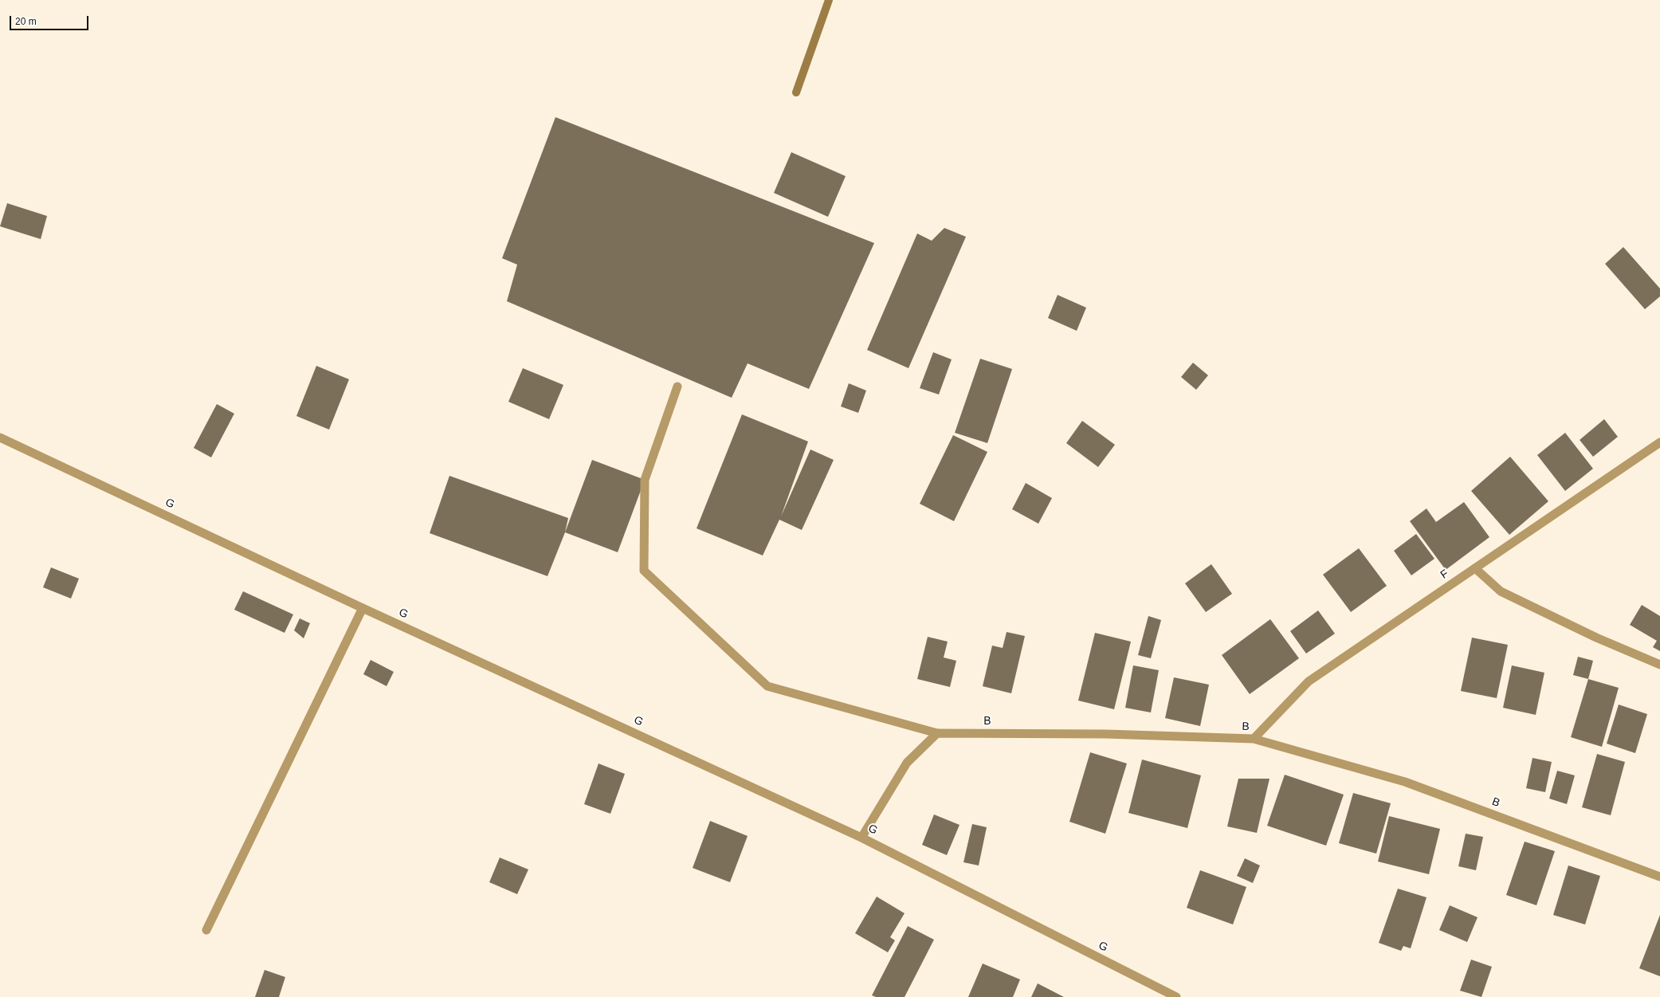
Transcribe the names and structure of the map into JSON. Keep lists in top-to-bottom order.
{
  "streets": {
    "street": ["G", "F", "B"]
  },
  "crossings": [
    ["F", "B"]
  ],
  "scale_bar": "20 m"
}
